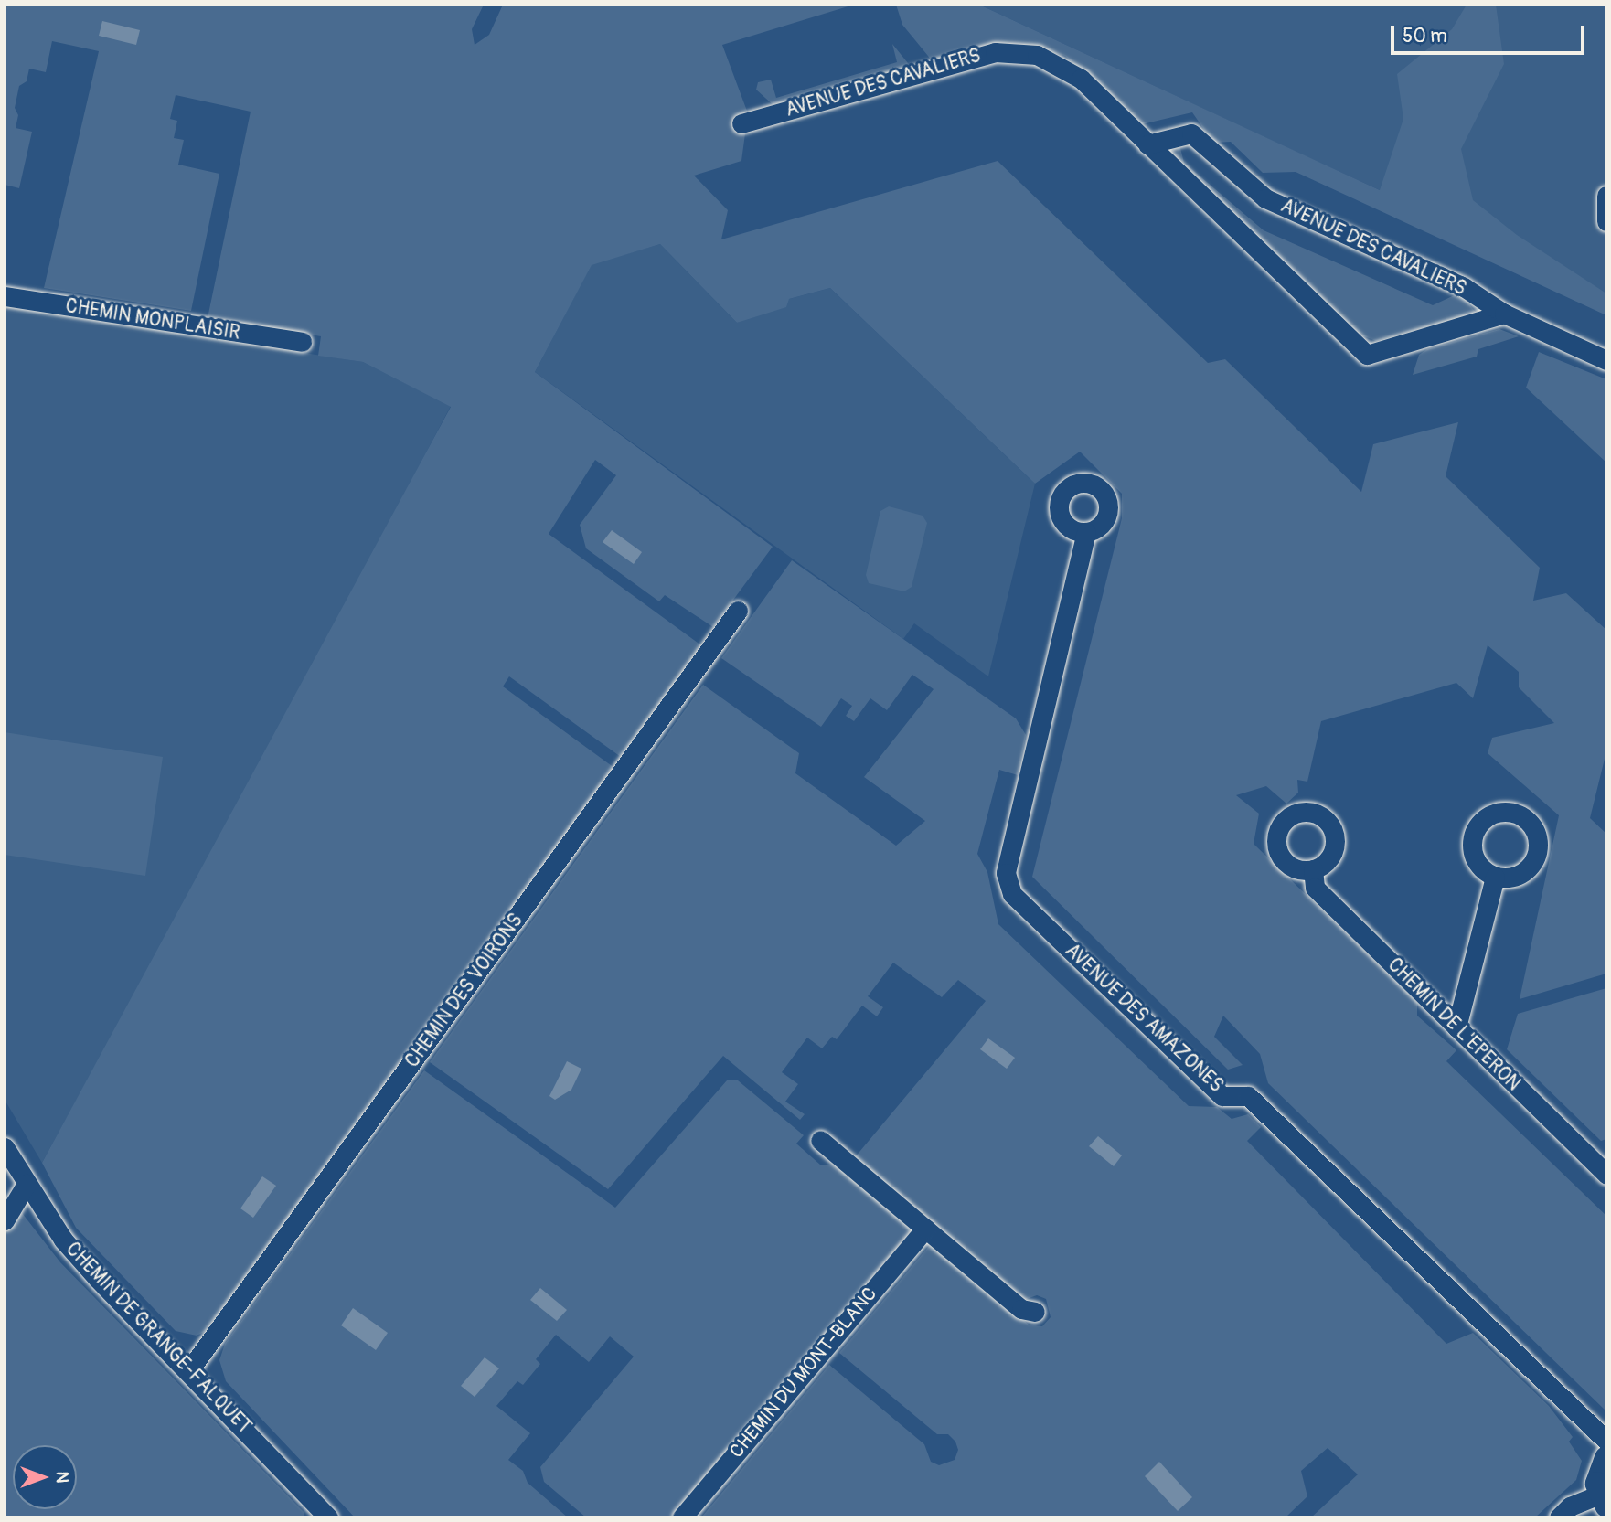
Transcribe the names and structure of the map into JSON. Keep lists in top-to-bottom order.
{
  "streets": {
    "street": [
      "AVENUE DES CAVALIERS",
      "CHEMIN MONPLAISIR",
      "CHEMIN DES VOIRONS",
      "AVENUE DES AMAZONES",
      "CHEMIN DE L'EPERON",
      "CHEMIN DE GRANGE-FALQUET",
      "CHEMIN DU MONT-BLANC"
    ]
  },
  "crossings": [
    ["CHEMIN DES VOIRONS", "CHEMIN DE GRANGE-FALQUET"]
  ],
  "scale_bar": "50 m",
  "north": "right"
}
